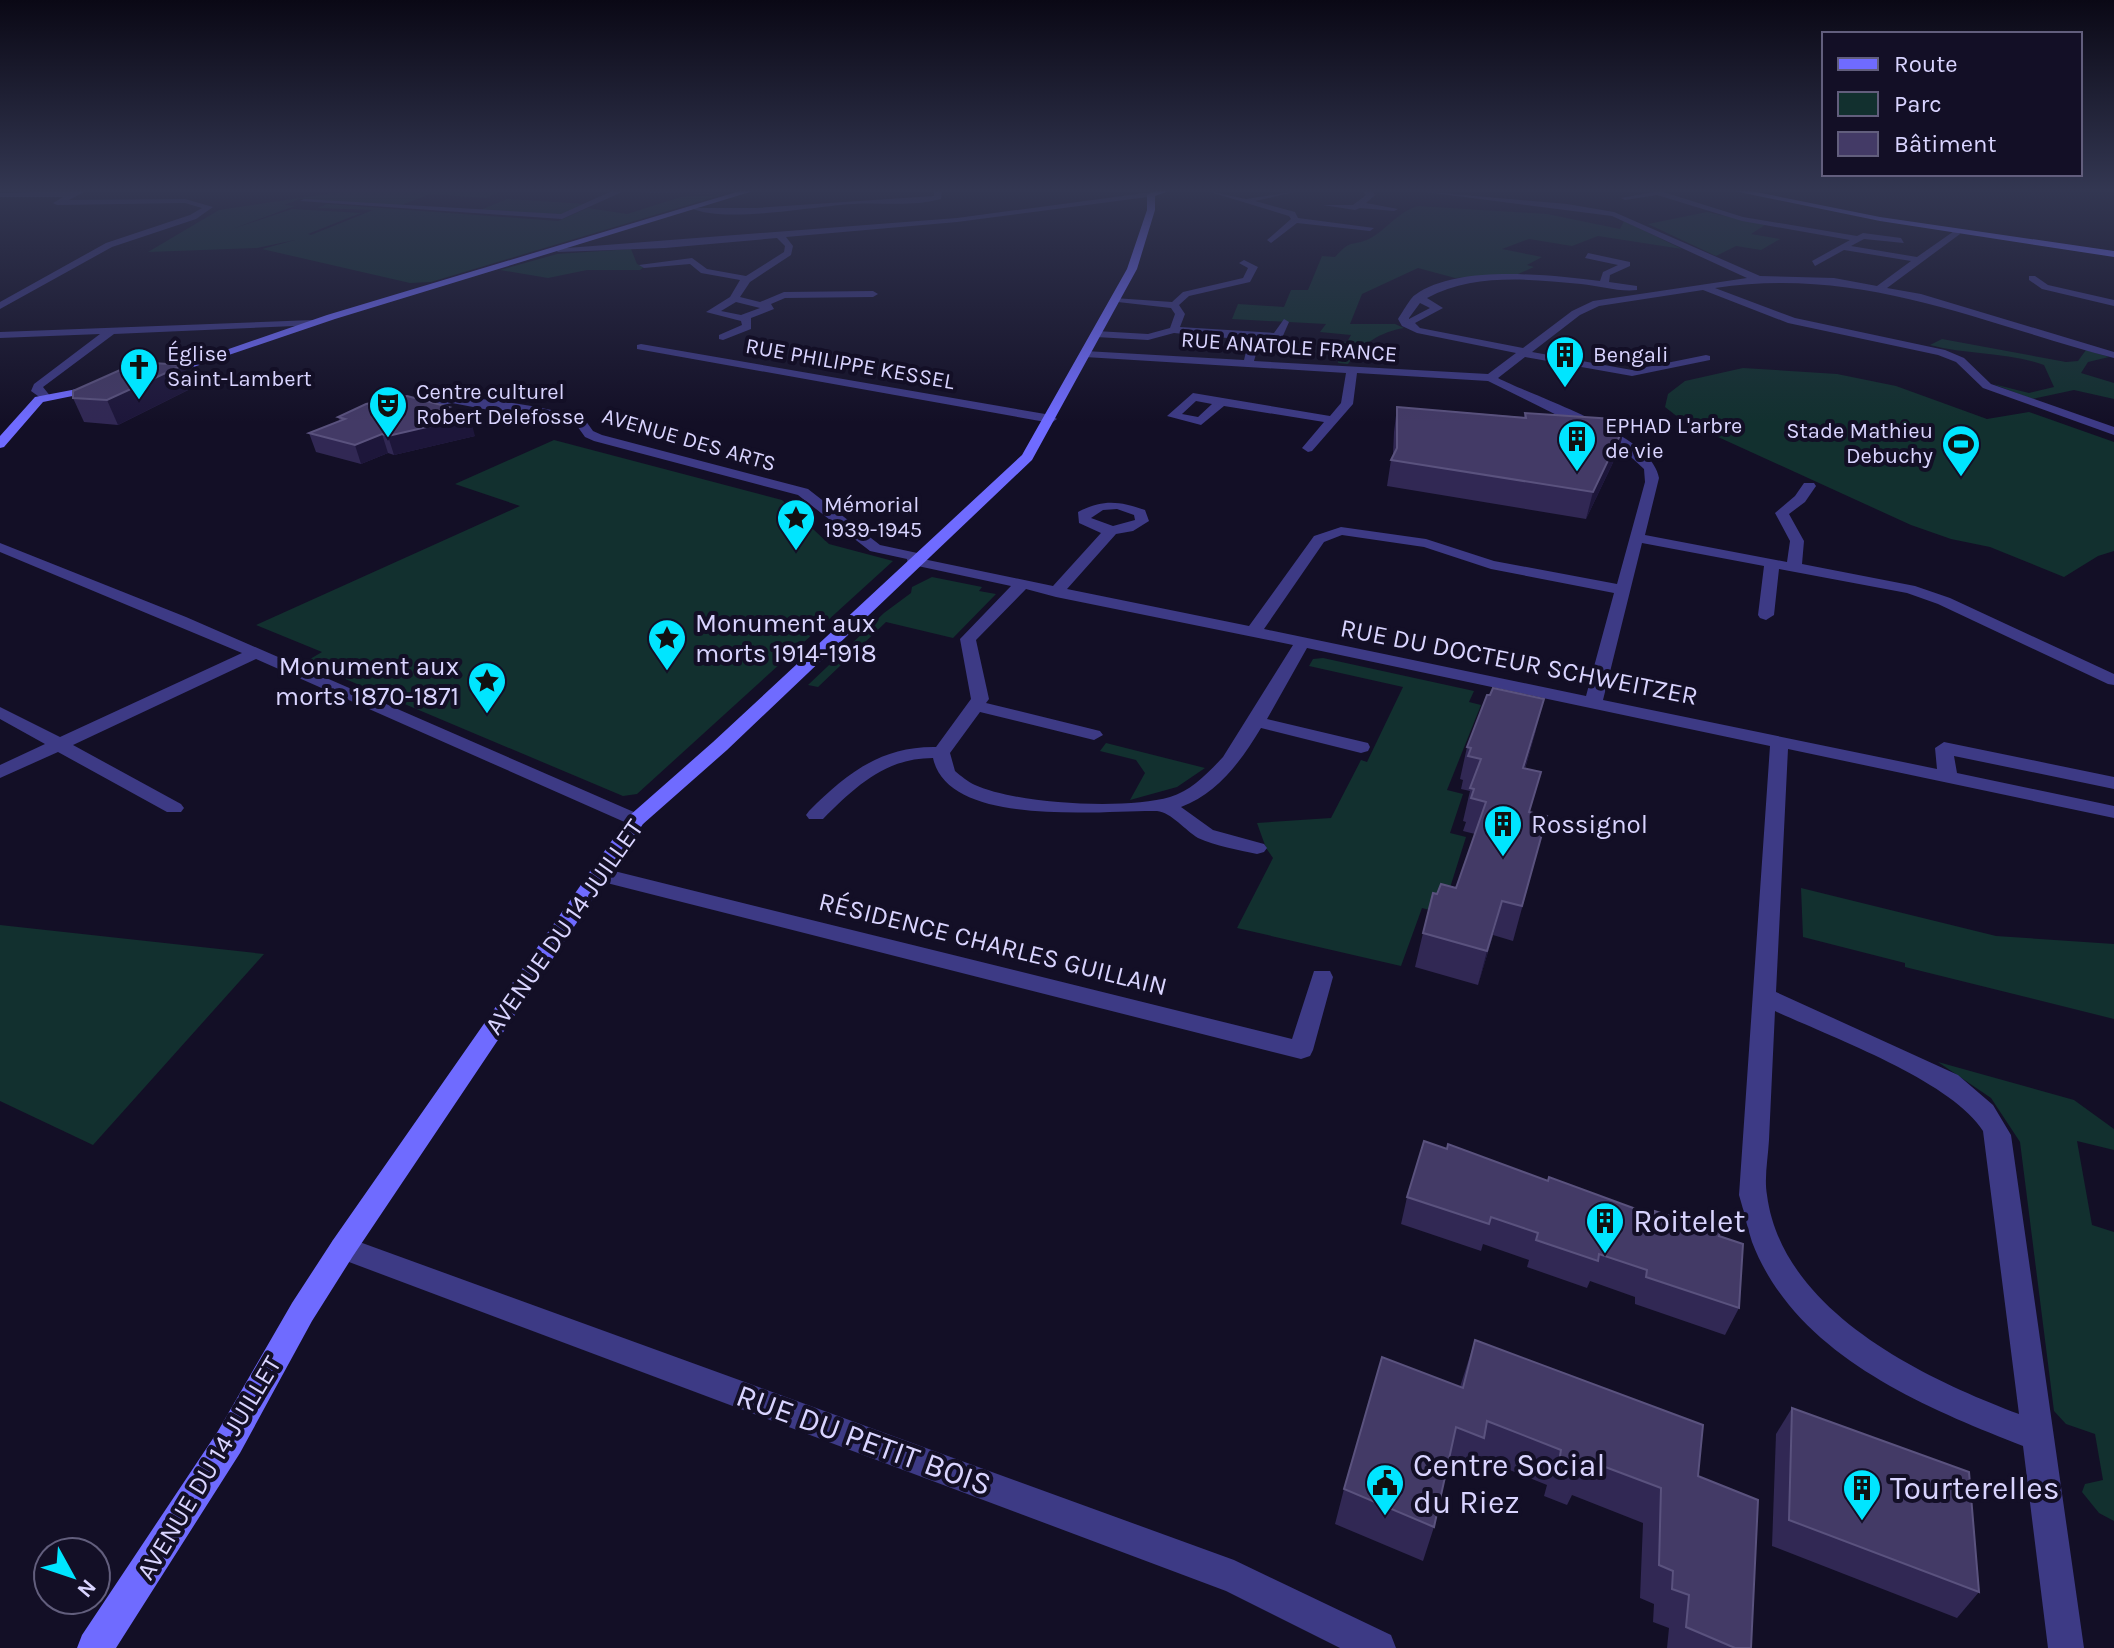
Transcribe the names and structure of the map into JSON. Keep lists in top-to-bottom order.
{
  "streets": {
    "street": [
      "RUE ANATOLE FRANCE",
      "RUE PHILIPPE KESSEL",
      "AVENUE DES ARTS",
      "RUE DU DOCTEUR SCHWEITZER",
      "AVENUE DU 14 JUILLET",
      "RÉSIDENCE CHARLES GUILLAIN",
      "RUE DU PETIT BOIS"
    ]
  },
  "crossings": [
    ["RUE ANATOLE FRANCE", "AVENUE DU 14 JUILLET"],
    ["RUE PHILIPPE KESSEL", "AVENUE DU 14 JUILLET"],
    ["AVENUE DES ARTS", "RUE DU DOCTEUR SCHWEITZER"],
    ["AVENUE DES ARTS", "AVENUE DU 14 JUILLET"],
    ["RUE DU DOCTEUR SCHWEITZER", "AVENUE DU 14 JUILLET"],
    ["AVENUE DU 14 JUILLET", "RÉSIDENCE CHARLES GUILLAIN"],
    ["AVENUE DU 14 JUILLET", "RUE DU PETIT BOIS"]
  ],
  "places": {
    "building": [
      "Bengali",
      "EPHAD L'arbre de vie",
      "Rossignol",
      "Roitelet",
      "Tourterelles"
    ],
    "church": ["Église Saint-Lambert"],
    "theatre": ["Centre culturel Robert Delefosse"],
    "sports": ["Stade Mathieu Debuchy"],
    "place": ["Mémorial 1939-1945", "Monument aux morts 1914-1918", "Monument aux morts 1870-1871"],
    "public building": ["Centre Social du Riez"]
  },
  "legend": ["Route", "Parc", "Bâtiment"],
  "north": "bottom right"
}
